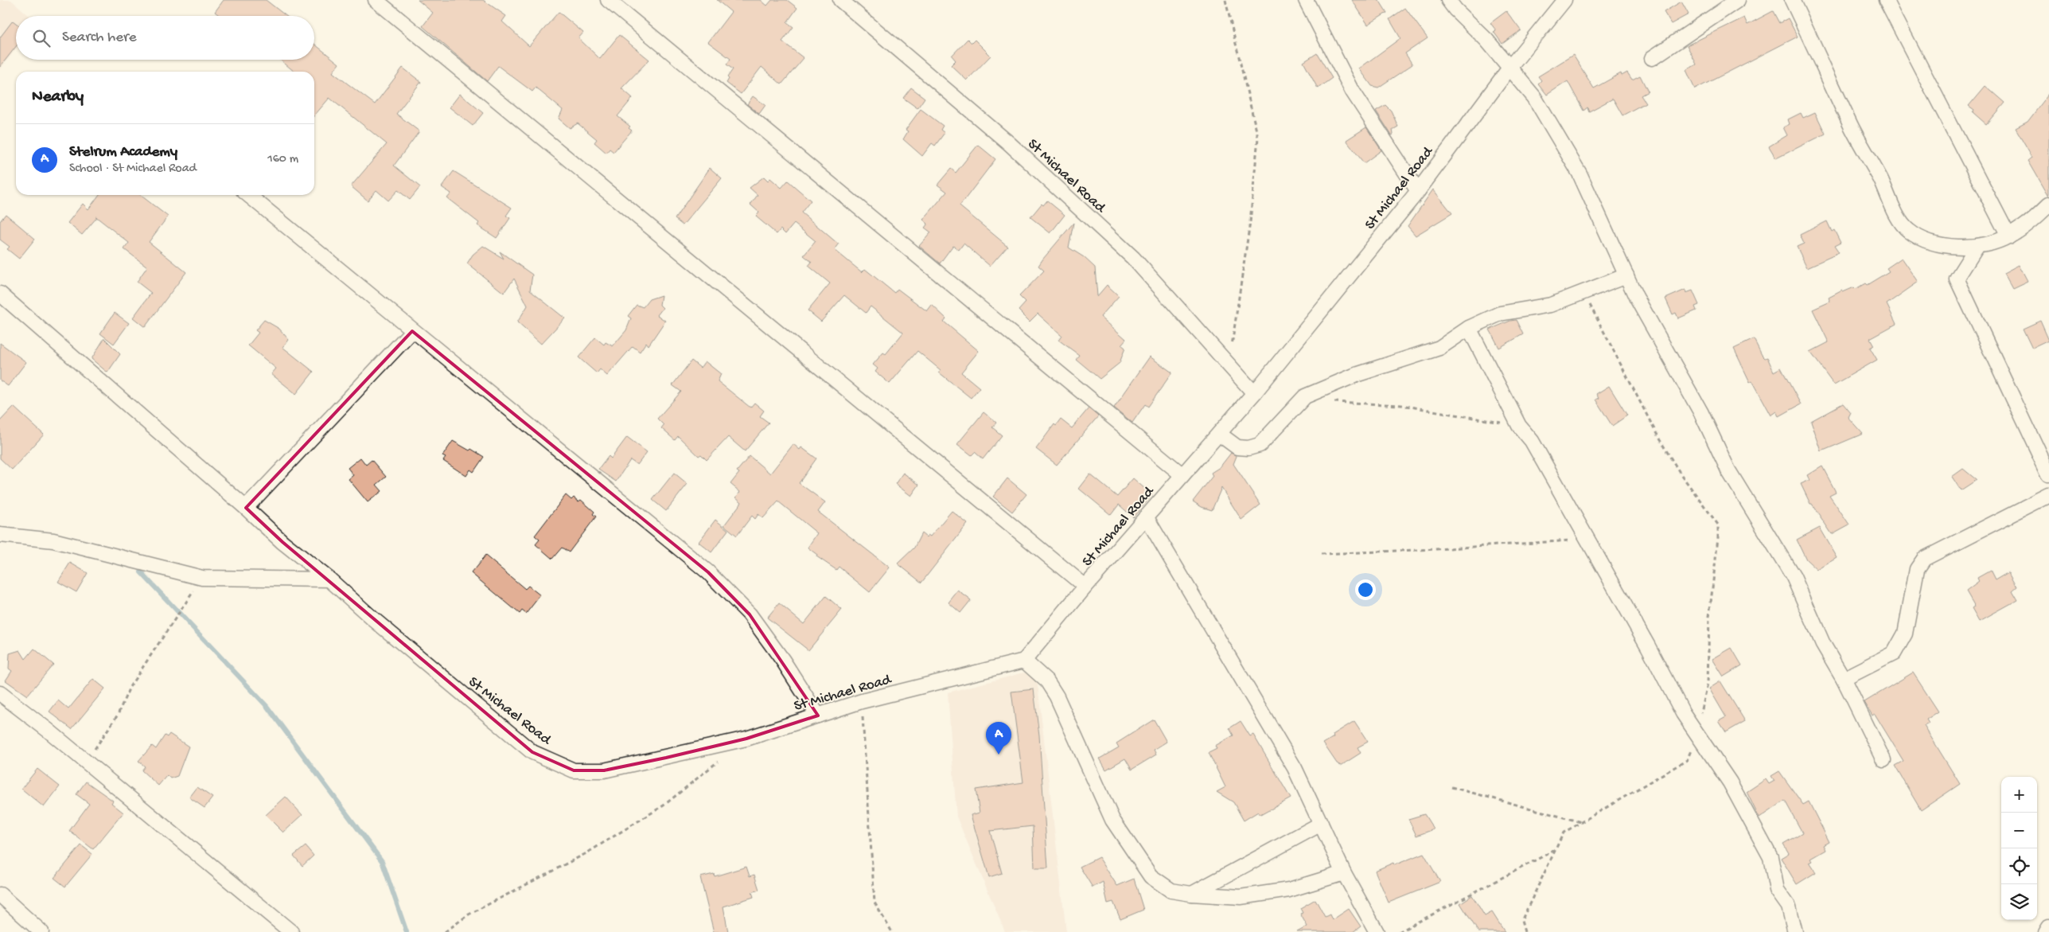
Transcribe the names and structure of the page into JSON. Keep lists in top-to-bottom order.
{
  "streets": {
    "street": ["St Michael Road"]
  },
  "page": {
    "search": "Search here",
    "heading": "Nearby",
    "list": [
      {
        "mark": "A",
        "name": "Stelrum Academy",
        "note": "School · St Michael Road",
        "value": "160 m"
      }
    ],
    "pins": "A",
    "map_buttons": ["+", "−"]
  }
}
